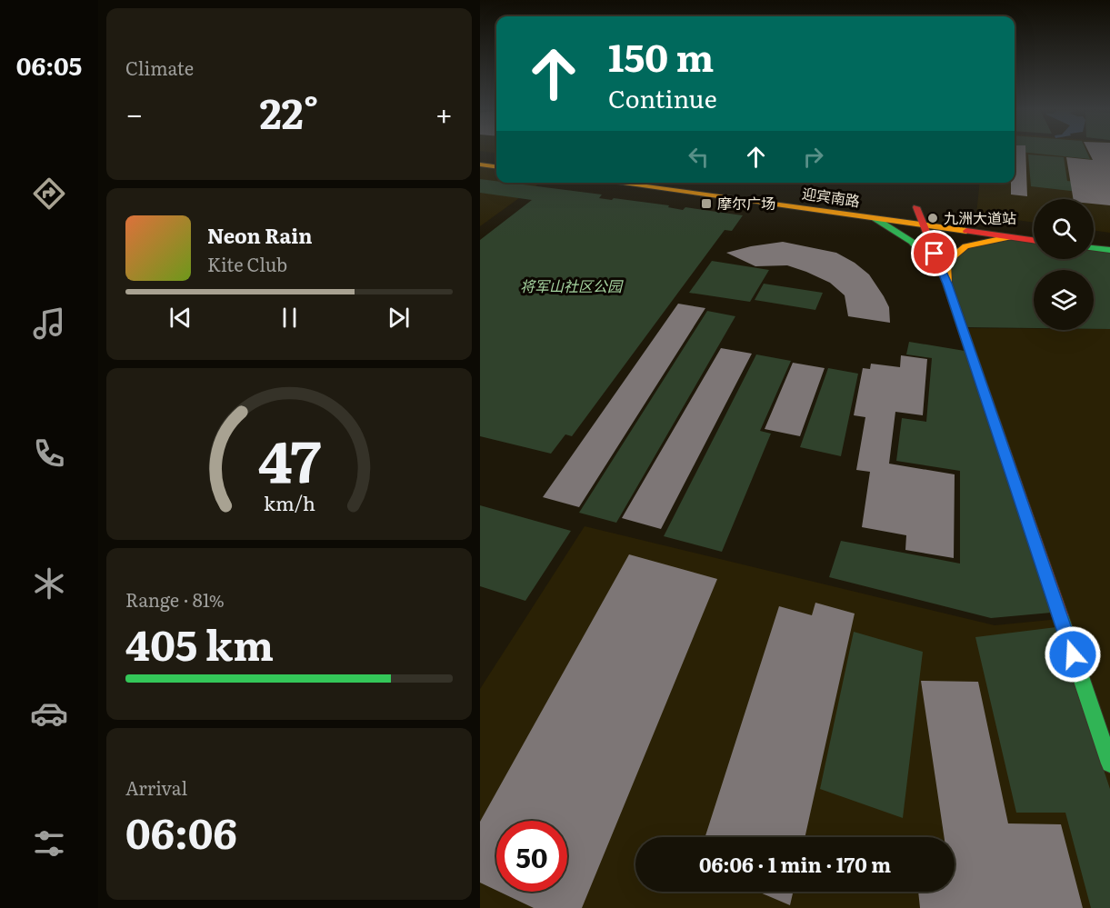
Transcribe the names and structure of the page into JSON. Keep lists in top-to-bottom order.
{
  "streets": {
    "main road": ["迎宾南路"]
  },
  "parks": ["将军山社区公园"],
  "places": {
    "transit": ["摩尔广场"],
    "other": ["九洲大道站"]
  },
  "page": {
    "tabs": "06:05",
    "tile": [
      "Climate",
      ["Range · 81%", "405 km"],
      ["Arrival", "06:06"]
    ],
    "turn": ["150 m", "Continue"],
    "heat": ["−", "22°", "+"],
    "song": ["Neon Rain", "Kite Club"],
    "limit": "50",
    "trip": "06:06 · 1 min · 170 m",
    "gauge": ["47", "km/h"]
  }
}
